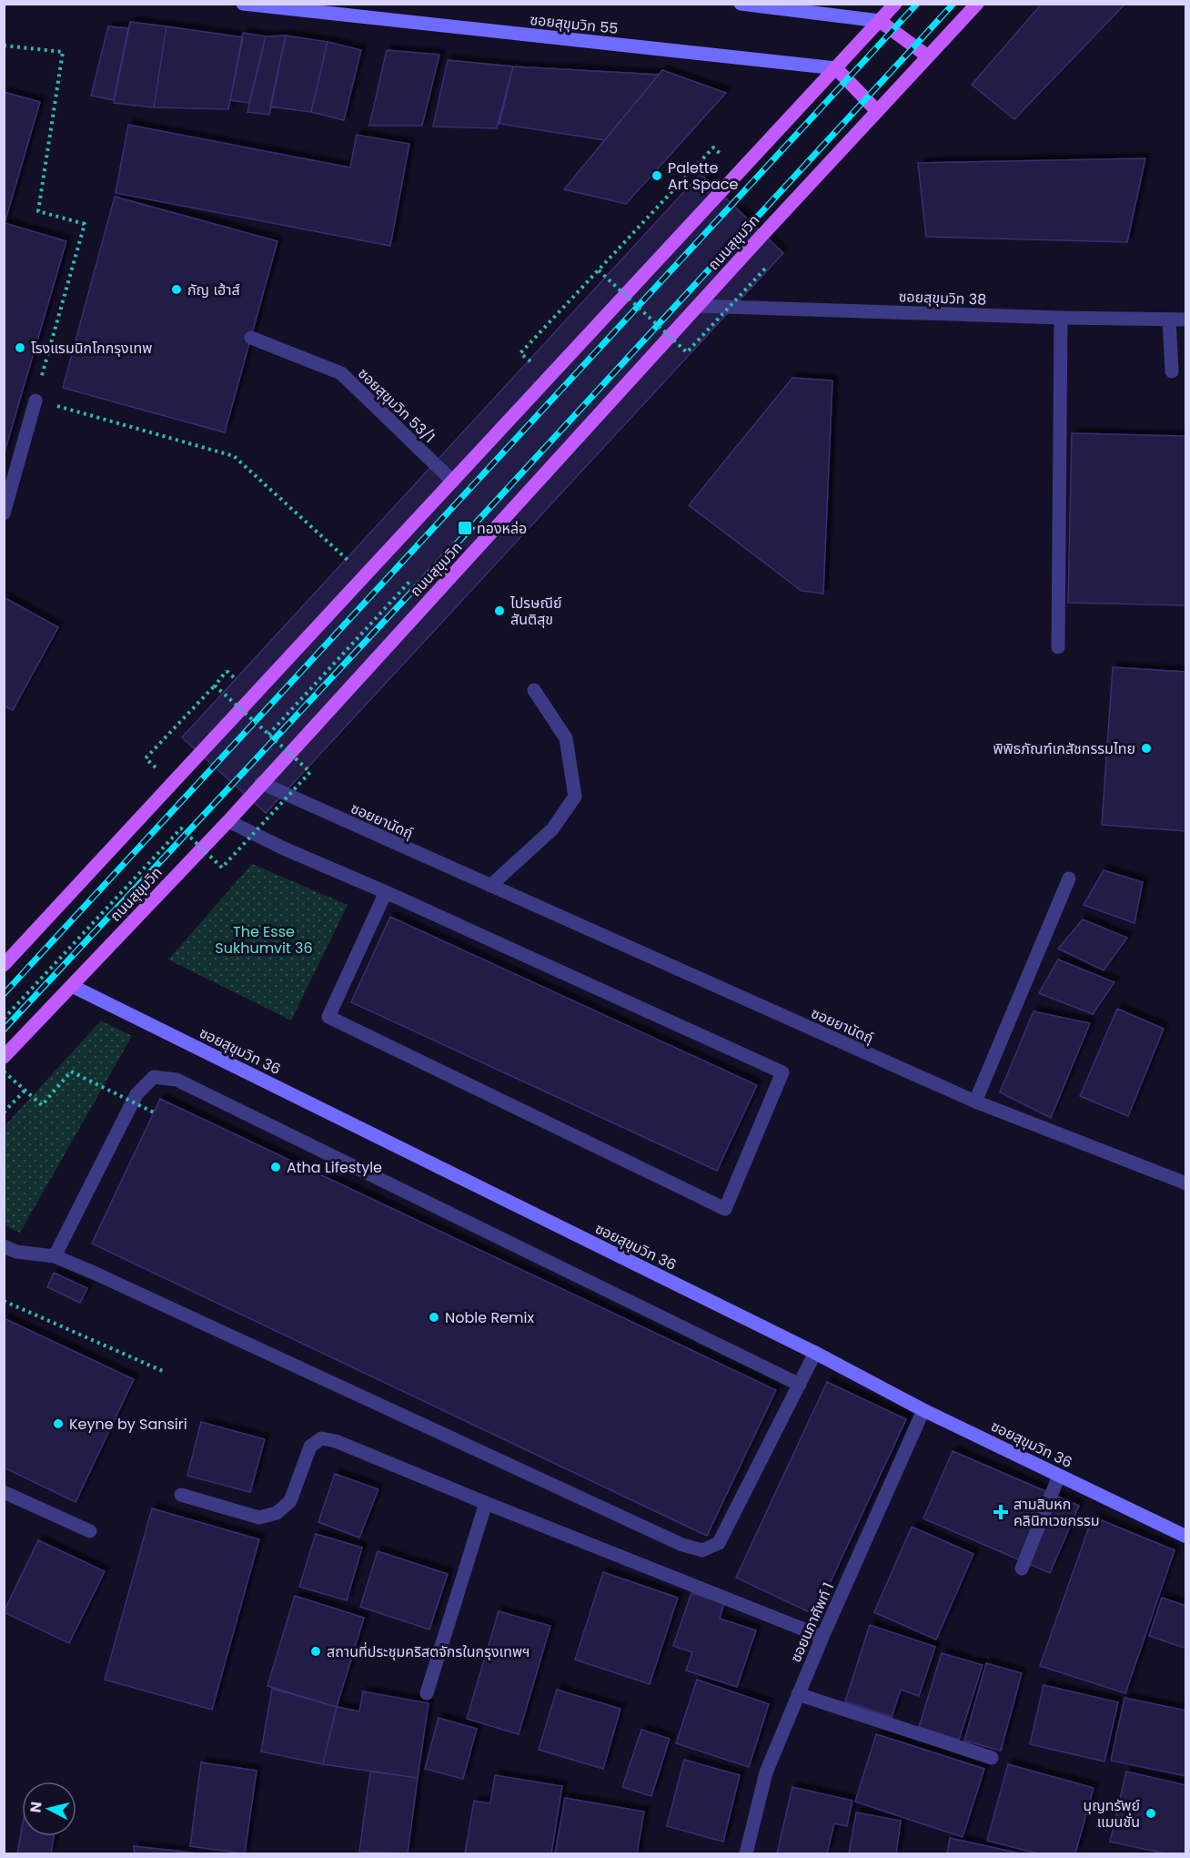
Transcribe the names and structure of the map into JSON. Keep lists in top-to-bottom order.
{
  "streets": {
    "main road": ["ถนนสุขุมวิท"],
    "street": [
      "ซอยสุขุมวิท 55",
      "ซอยสุขุมวิท 38",
      "ซอยสุขุมวิท 53/1",
      "ซอยยานัดถุ์",
      "ซอยสุขุมวิท 36",
      "ซอยนภาศัพท์ 1"
    ]
  },
  "crossings": [
    ["ถนนสุขุมวิท", "ซอยสุขุมวิท 38"],
    ["ถนนสุขุมวิท", "ซอยยานัดถุ์"],
    ["ถนนสุขุมวิท", "ซอยสุขุมวิท 36"],
    ["ซอยสุขุมวิท 36", "ซอยนภาศัพท์ 1"]
  ],
  "parks": ["The Esse Sukhumvit 36"],
  "places": {
    "other": [
      "Palette Art Space",
      "กัญ เฮ้าส์",
      "โรงแรมนิกโกกรุงเทพ",
      "ไปรษณีย์ สันติสุข",
      "พิพิธภัณฑ์เภสัชกรรมไทย",
      "Atha Lifestyle",
      "Noble Remix",
      "Keyne by Sansiri",
      "สถานที่ประชุมคริสตจักรในกรุงเทพฯ",
      "บุญทรัพย์ แมนชั่น"
    ],
    "transit": ["ทองหล่อ"],
    "health": ["สามสิบหก คลินิกเวชกรรม"]
  },
  "north": "left"
}
